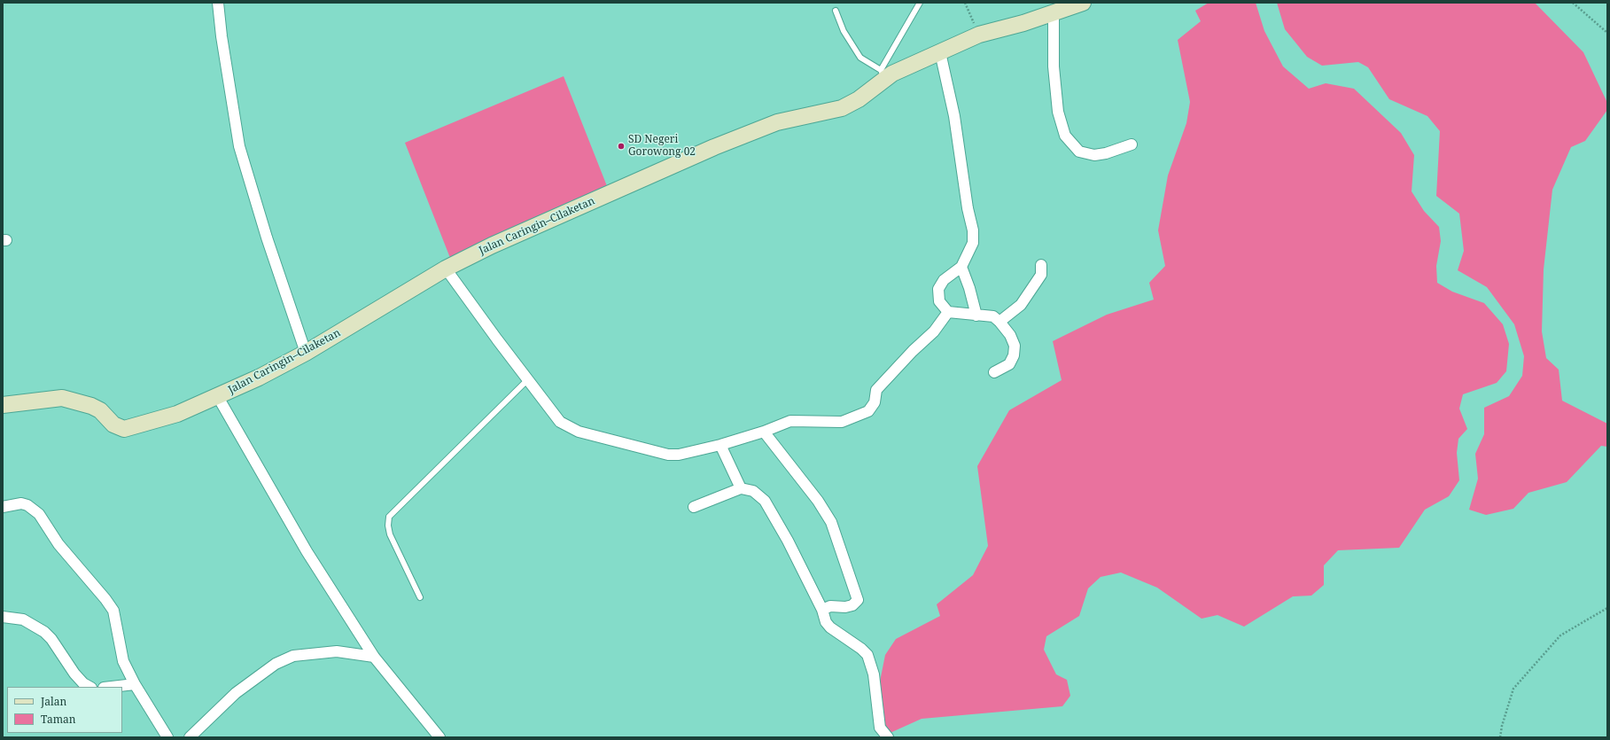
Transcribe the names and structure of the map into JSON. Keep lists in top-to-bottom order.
{
  "streets": {
    "street": ["Jalan Caringin–Cilaketan"]
  },
  "places": ["SD Negeri Gorowong 02"],
  "legend": ["Jalan", "Taman"]
}
